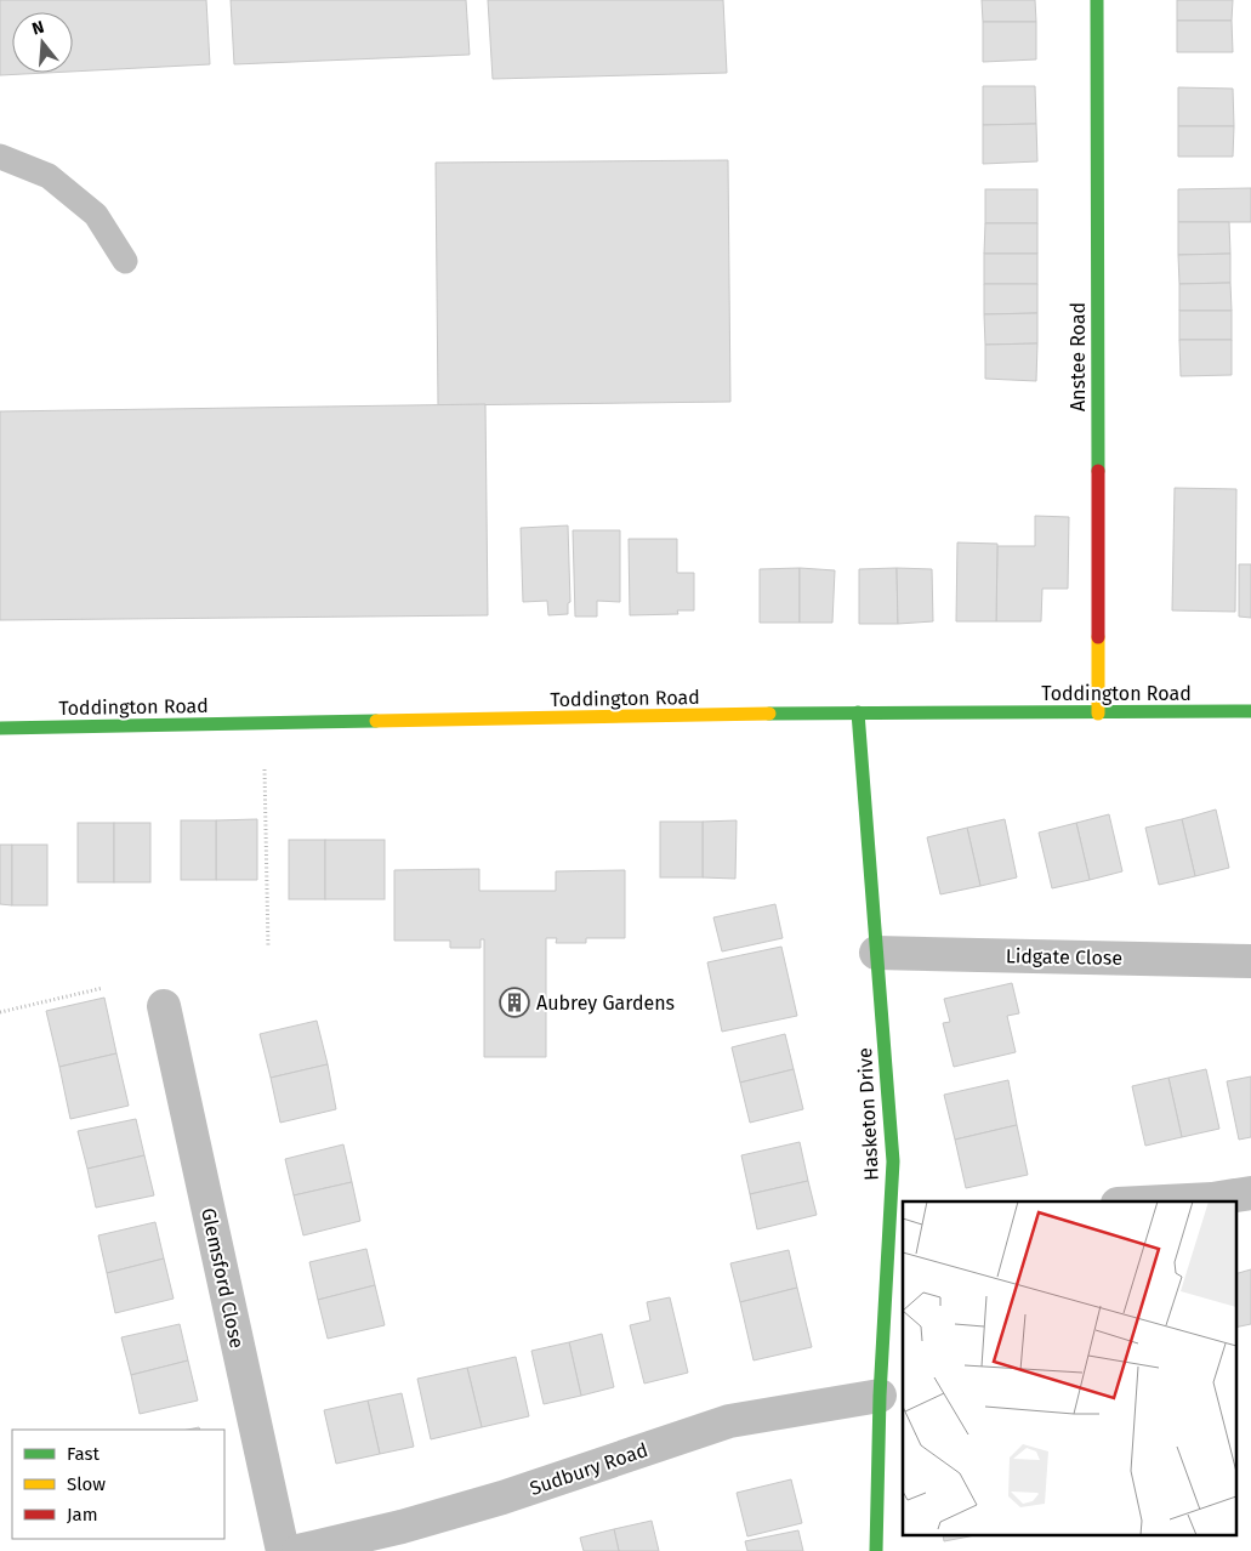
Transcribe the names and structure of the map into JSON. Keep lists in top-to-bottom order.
{
  "streets": {
    "street": [
      "Anstee Road",
      "Toddington Road",
      "Lidgate Close",
      "Hasketon Drive",
      "Glemsford Close",
      "Sudbury Road"
    ]
  },
  "crossings": [
    ["Anstee Road", "Toddington Road"],
    ["Toddington Road", "Hasketon Drive"],
    ["Lidgate Close", "Hasketon Drive"],
    ["Hasketon Drive", "Sudbury Road"]
  ],
  "places": {
    "building": ["Aubrey Gardens"]
  },
  "legend": ["Fast", "Slow", "Jam"],
  "north": "top"
}
